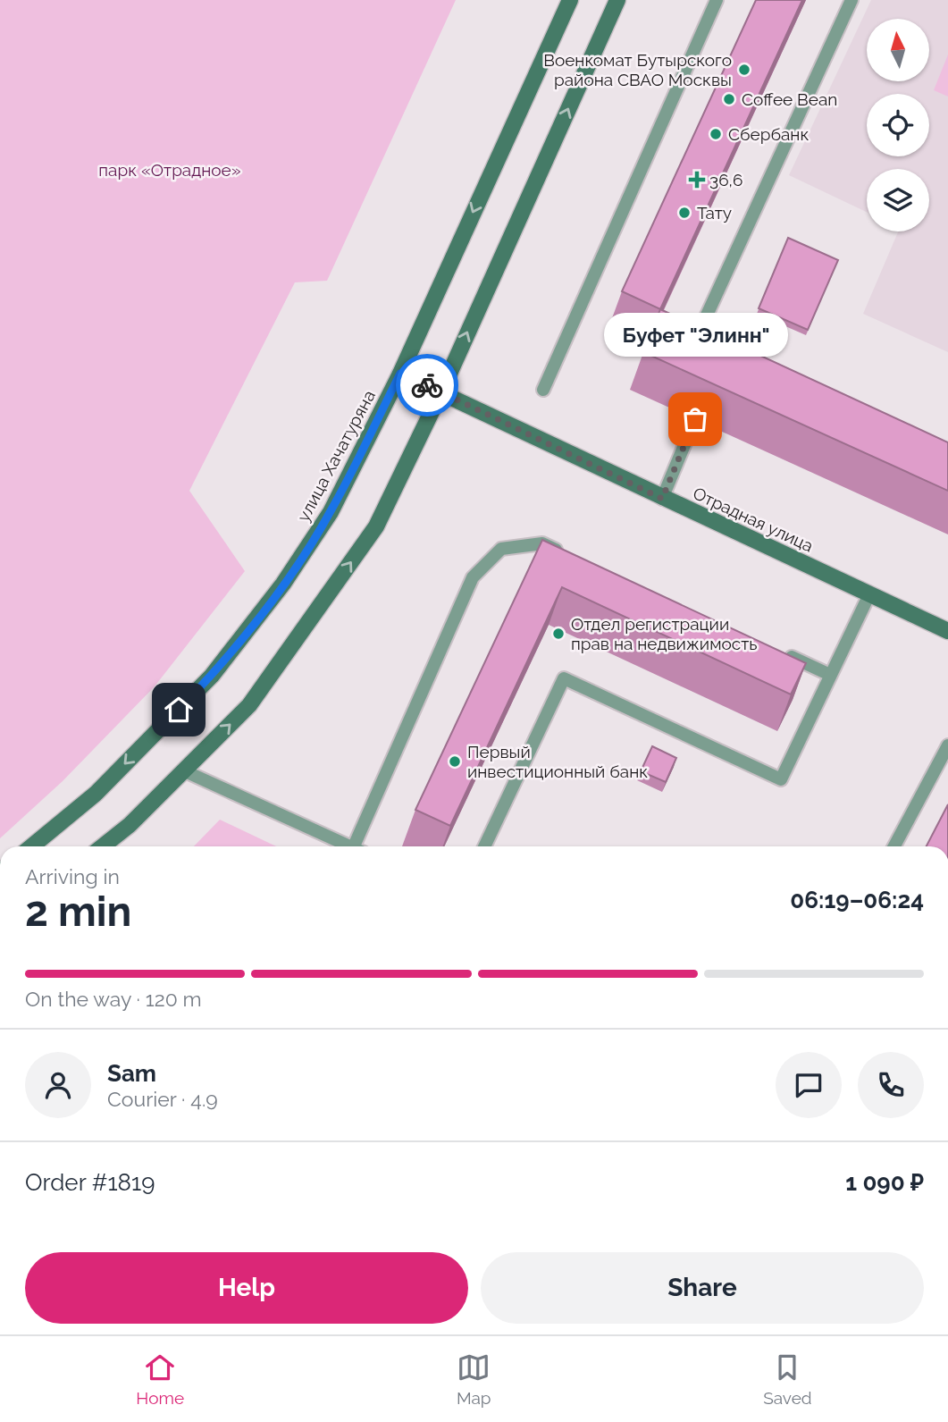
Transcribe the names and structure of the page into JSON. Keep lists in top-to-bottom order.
{
  "streets": {
    "main road": ["улица Хачатуряна", "Отрадная улица"]
  },
  "crossings": [
    ["улица Хачатуряна", "Отрадная улица"]
  ],
  "parks": ["парк «Отрадное»"],
  "places": {
    "other": [
      "Военкомат Бутырского района СВАО Москвы",
      "Coffee Bean",
      "Сбербанк",
      "Тату",
      "Буфет \"Элинн\"",
      "Отдел регистрации прав на недвижимость",
      "Первый инвестиционный банк"
    ],
    "health": ["36,6"]
  },
  "north": "top",
  "page": {
    "bubble": "Буфет \"Элинн\"",
    "heading": ["2 min", "Arriving in", "06:19–06:24"],
    "panel": [
      "Sam",
      "Courier · 4.9",
      "Order #1819",
      "1 090 ₽"
    ],
    "bar": "On the way · 120 m",
    "buttons": ["Help", "Share"],
    "tabs": ["Home", "Map", "Saved"]
  }
}
